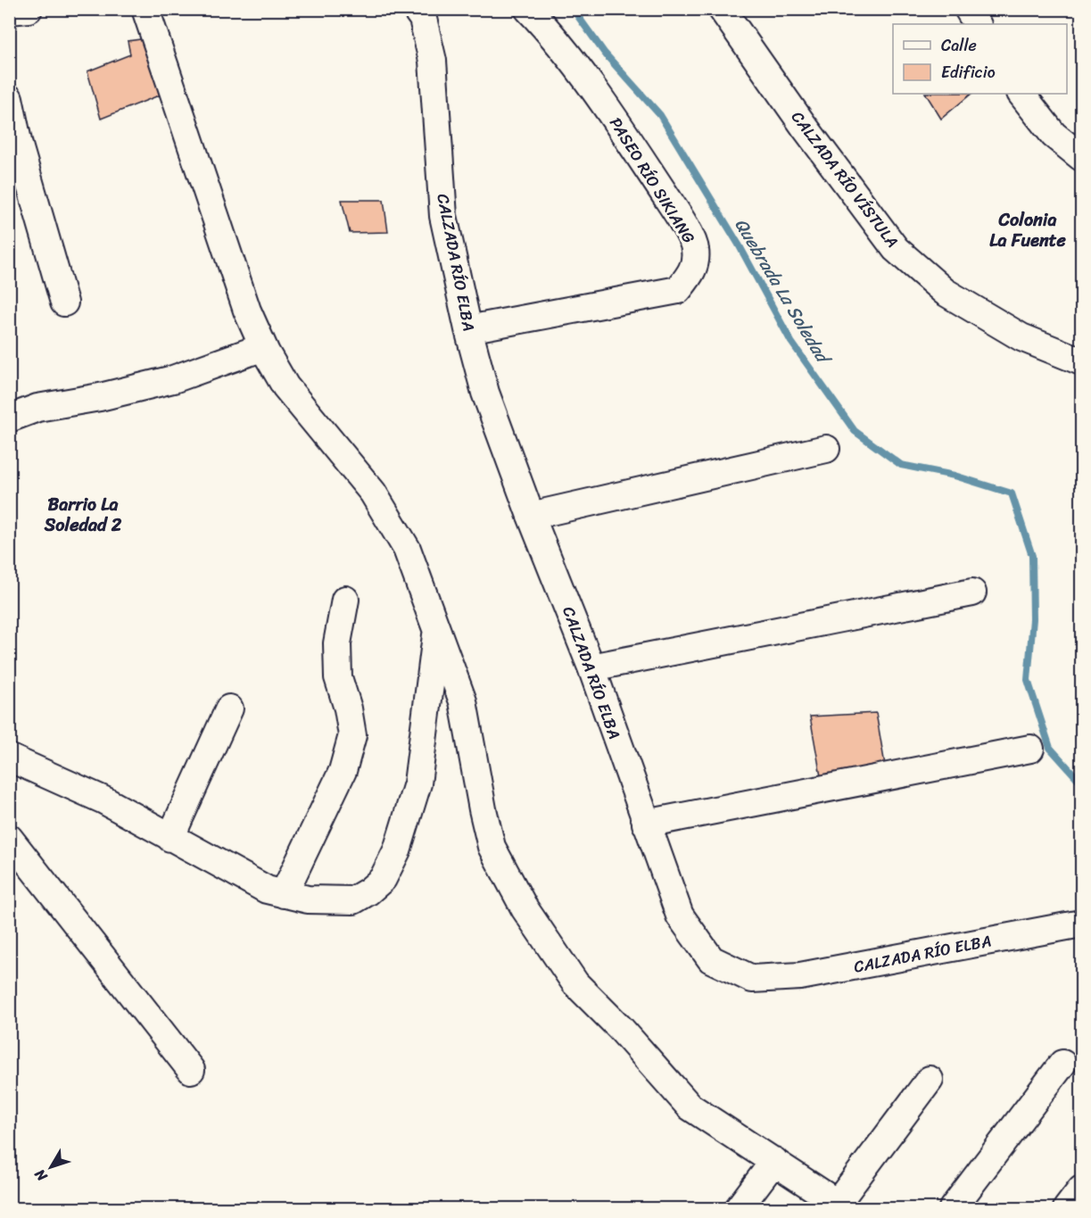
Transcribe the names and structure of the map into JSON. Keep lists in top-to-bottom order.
{
  "streets": {
    "street": ["CALZADA RÍO VÍSTULA", "PASEO RÍO SIKIANG", "CALZADA RÍO ELBA"]
  },
  "crossings": [
    ["PASEO RÍO SIKIANG", "CALZADA RÍO ELBA"]
  ],
  "districts": ["Colonia La Fuente", "Barrio La Soledad 2"],
  "water": ["Quebrada La Soledad"],
  "legend": ["Calle", "Edificio"],
  "north": "bottom left"
}
